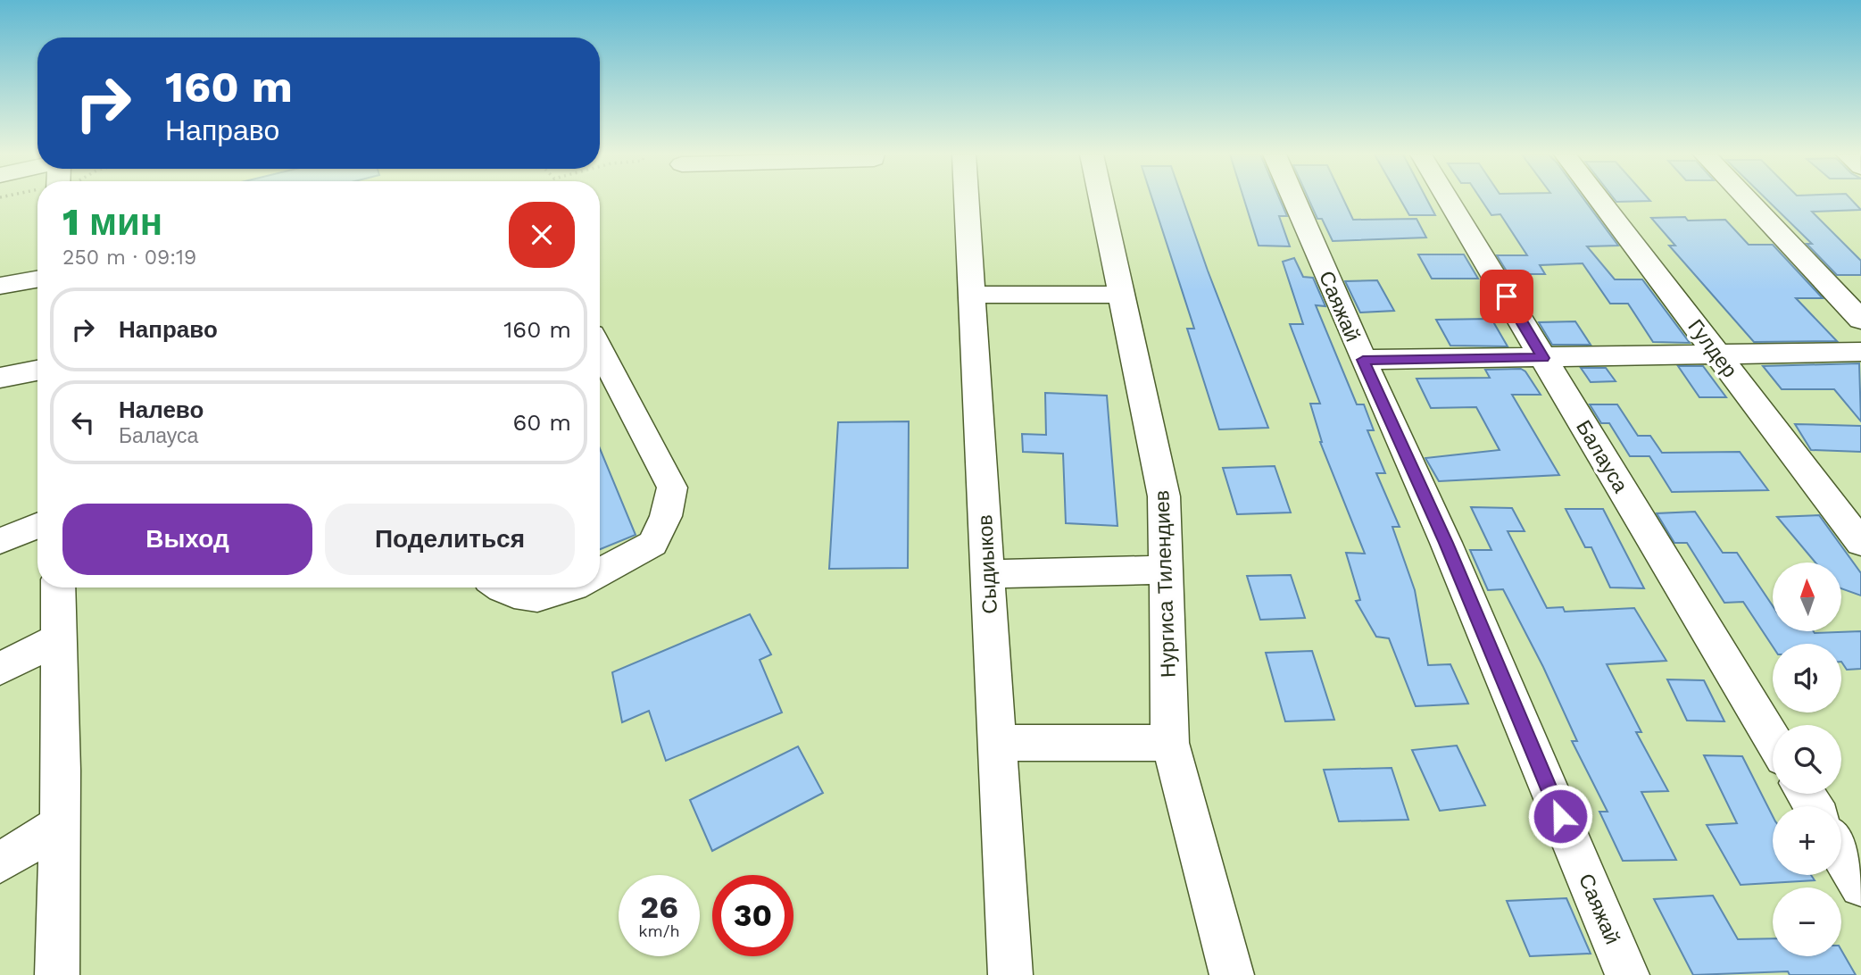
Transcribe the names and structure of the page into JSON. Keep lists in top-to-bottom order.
{
  "streets": {
    "street": [
      "Саяжай",
      "Гулдер",
      "Балауса",
      "Сыдиыков",
      "Нургиса Тилендиев"
    ]
  },
  "north": "top",
  "page": {
    "turn": ["160 m", "Направо"],
    "heading": ["1 мин", "250 m · 09:19"],
    "list": [
      {
        "name": "Направо",
        "value": "160 m"
      },
      {
        "name": "Налево",
        "note": "Балауса",
        "value": "60 m"
      }
    ],
    "buttons": ["Выход", "Поделиться"],
    "map_buttons": ["+", "−"],
    "speed": "26 km/h",
    "limit": "30"
  }
}
